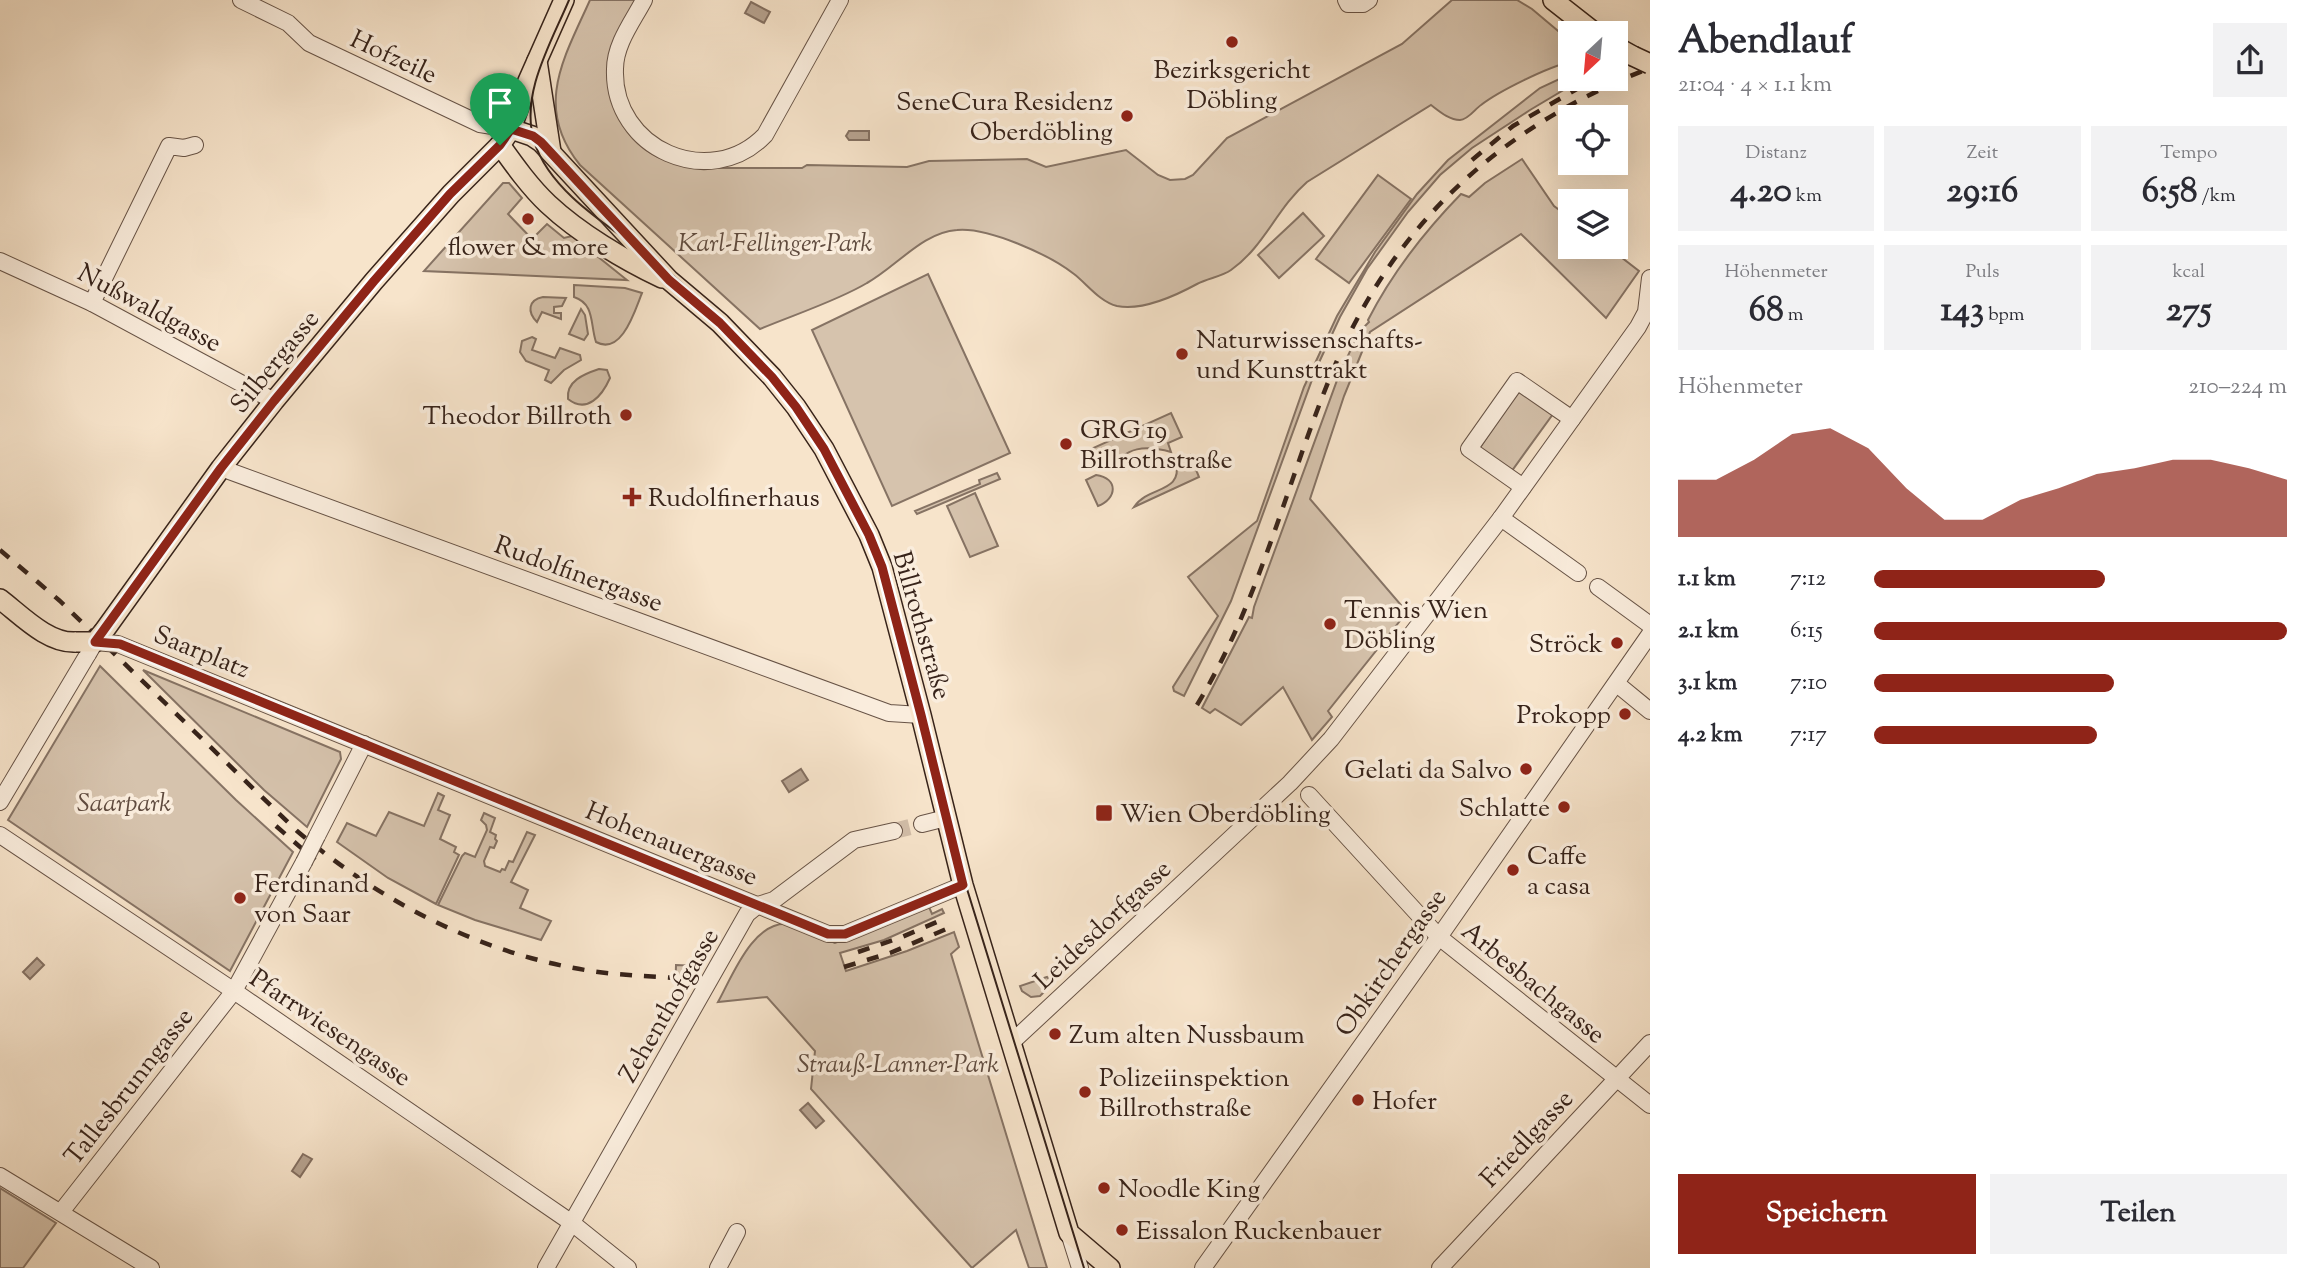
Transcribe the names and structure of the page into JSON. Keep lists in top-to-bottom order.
{
  "streets": {
    "main road": ["Silbergasse", "Billrothstraße"],
    "street": [
      "Hofzeile",
      "Nußwaldgasse",
      "Rudolfinergasse",
      "Saarplatz",
      "Hohenauergasse",
      "Leidesdorfgasse",
      "Obkirchergasse",
      "Arbesbachgasse",
      "Zehenthofgasse",
      "Pfarrwiesengasse",
      "Tallesbrunngasse",
      "Friedlgasse"
    ]
  },
  "crossings": [
    ["Hofzeile", "Silbergasse"],
    ["Hofzeile", "Billrothstraße"],
    ["Nußwaldgasse", "Silbergasse"],
    ["Silbergasse", "Rudolfinergasse"],
    ["Silbergasse", "Billrothstraße"],
    ["Silbergasse", "Saarplatz"],
    ["Rudolfinergasse", "Billrothstraße"],
    ["Billrothstraße", "Hohenauergasse"],
    ["Billrothstraße", "Leidesdorfgasse"],
    ["Saarplatz", "Hohenauergasse"],
    ["Hohenauergasse", "Zehenthofgasse"],
    ["Obkirchergasse", "Arbesbachgasse"],
    ["Arbesbachgasse", "Friedlgasse"],
    ["Zehenthofgasse", "Pfarrwiesengasse"],
    ["Pfarrwiesengasse", "Tallesbrunngasse"]
  ],
  "parks": ["Karl-Fellinger-Park", "Saarpark", "Strauß-Lanner-Park"],
  "places": {
    "other": [
      "Bezirksgericht Döbling",
      "SeneCura Residenz Oberdöbling",
      "flower & more",
      "Naturwissenschafts- und Kunsttrakt",
      "Theodor Billroth",
      "GRG 19 Billrothstraße",
      "Tennis Wien Döbling",
      "Ströck",
      "Prokopp",
      "Gelati da Salvo",
      "Schlatte",
      "Caffe a casa",
      "Ferdinand von Saar",
      "Zum alten Nussbaum",
      "Polizeiinspektion Billrothstraße",
      "Hofer",
      "Noodle King",
      "Eissalon Ruckenbauer"
    ],
    "health": ["Rudolfinerhaus"],
    "transit": ["Wien Oberdöbling"]
  },
  "north": "bottom left",
  "page": {
    "heading": ["Abendlauf", "21:04 · 4 × 1.1 km"],
    "stats": [
      ["Distanz", "4.20 km"],
      ["Zeit", "29:16"],
      ["Tempo", "6:58 /km"],
      ["Höhenmeter", "68 m"],
      ["Puls", "143 bpm"],
      ["kcal", "275"]
    ],
    "chart": ["Höhenmeter", "210–224 m"],
    "list": [
      {
        "name": "1.1 km",
        "note": "7:12"
      },
      {
        "name": "2.1 km",
        "note": "6:15"
      },
      {
        "name": "3.1 km",
        "note": "7:10"
      },
      {
        "name": "4.2 km",
        "note": "7:17"
      }
    ],
    "buttons": ["Speichern", "Teilen"]
  }
}
